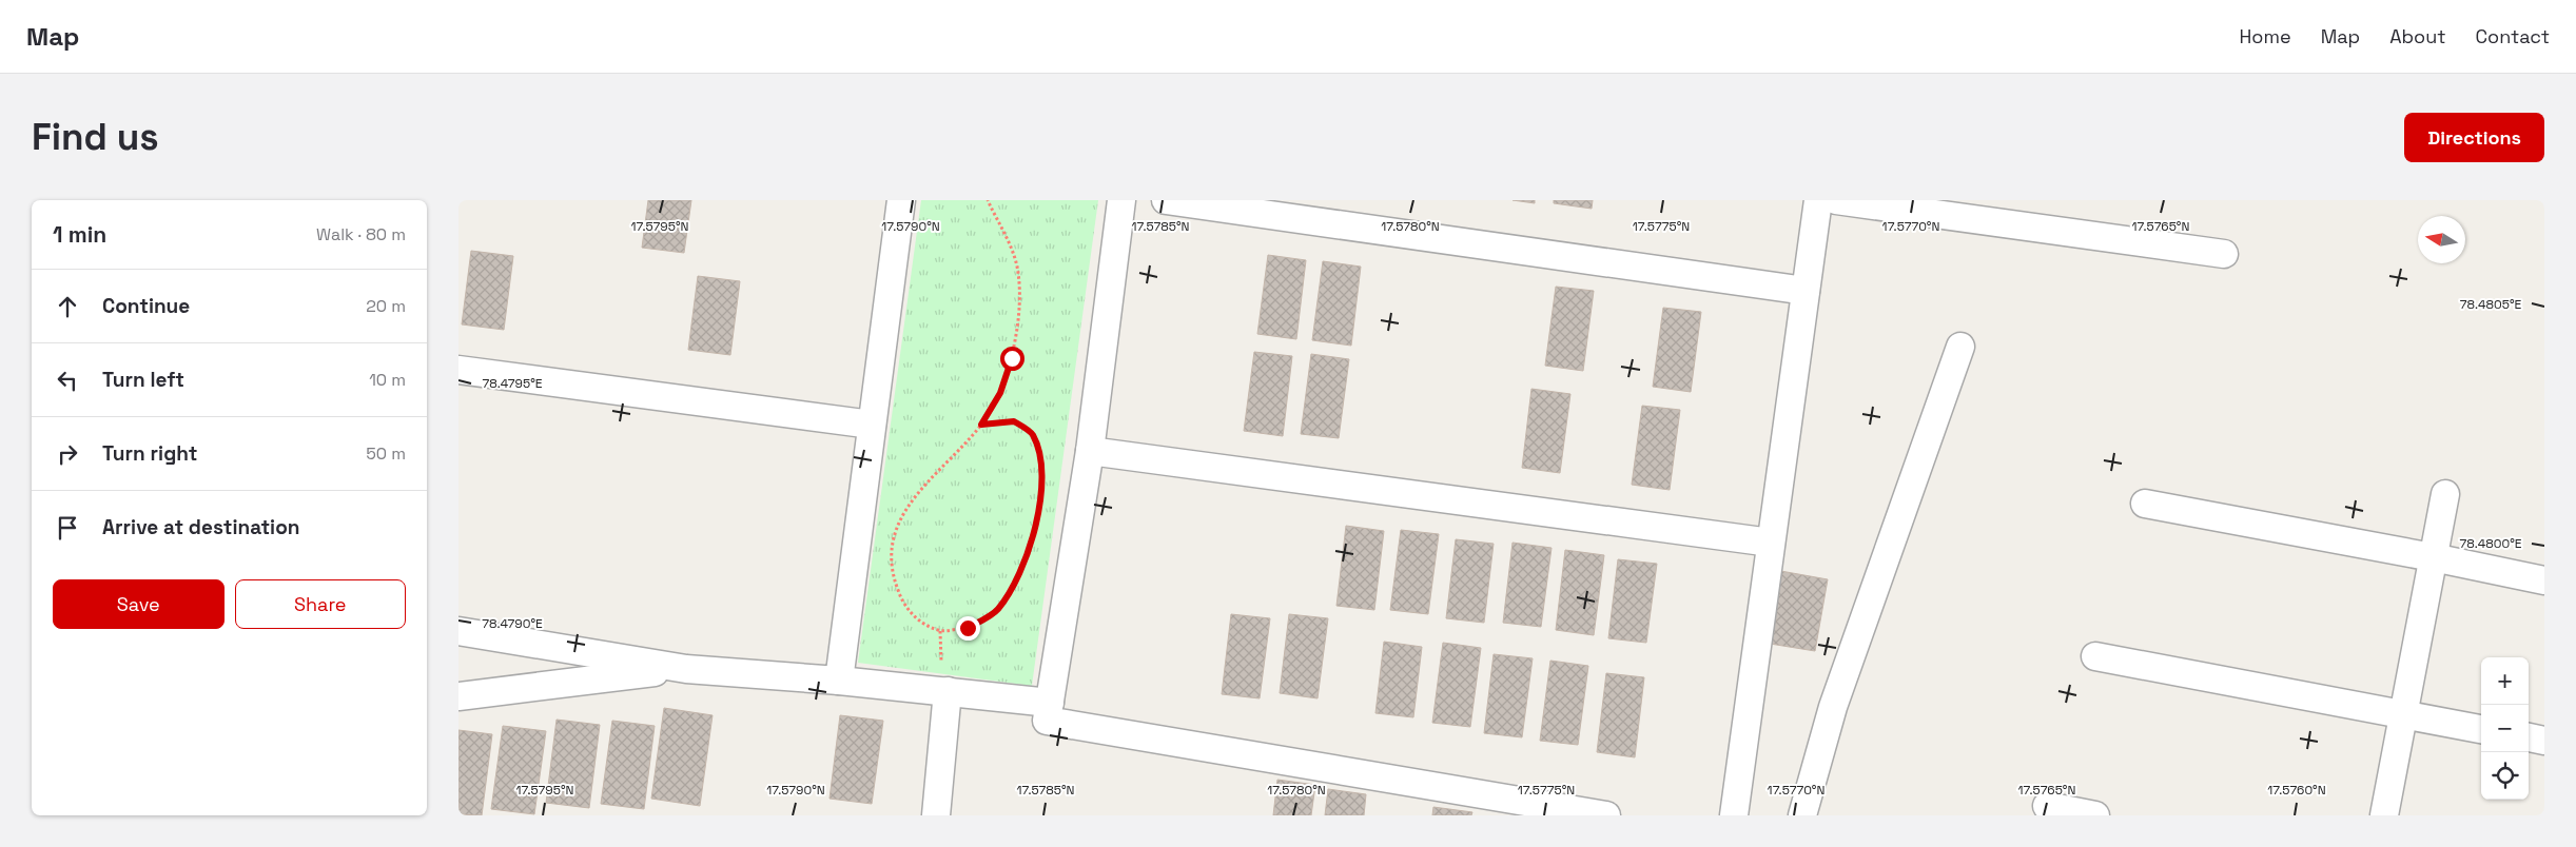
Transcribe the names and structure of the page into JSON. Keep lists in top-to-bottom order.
{
  "north": "left",
  "page": {
    "header": "Map",
    "nav": [
      "Home",
      "Map",
      "About",
      "Contact"
    ],
    "buttons": [
      "Directions",
      ["Save", "Share"]
    ],
    "title": "Find us",
    "heading": ["1 min", "Walk · 80 m"],
    "list": [
      ["Continue", "20 m"],
      ["Turn left", "10 m"],
      ["Turn right", "50 m"],
      "Arrive at destination"
    ],
    "map_buttons": ["+", "−"]
  },
  "coordinates": [
    "17.5795°N",
    "17.5790°N",
    "17.5785°N",
    "17.5780°N",
    "17.5775°N",
    "17.5770°N",
    "17.5765°N",
    "78.4805°E",
    "78.4795°E",
    "78.4800°E",
    "78.4790°E",
    "17.5760°N"
  ]
}
